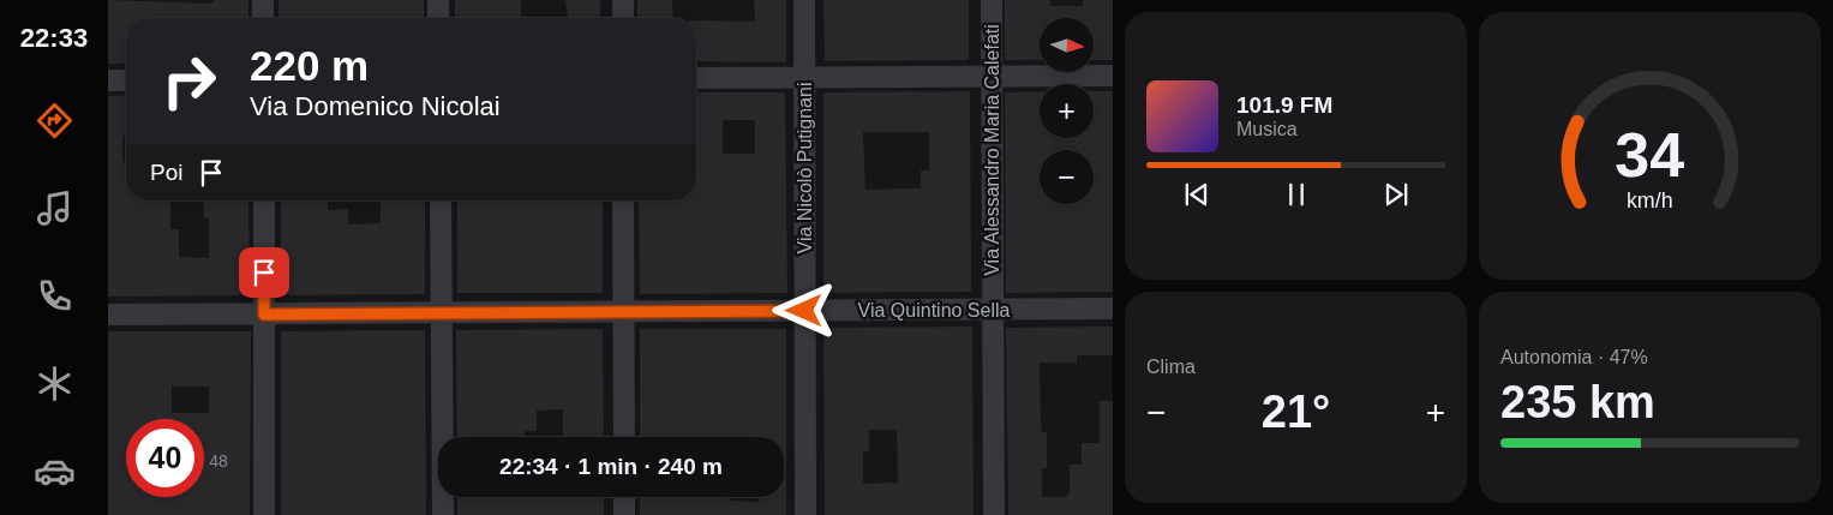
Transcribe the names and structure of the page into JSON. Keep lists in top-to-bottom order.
{
  "streets": {
    "street": ["Via Alessandro Maria Calefati", "Via Nicolò Putignani", "Via Quintino Sella"]
  },
  "crossings": [
    ["Via Alessandro Maria Calefati", "Via Quintino Sella"],
    ["Via Nicolò Putignani", "Via Quintino Sella"]
  ],
  "house_numbers": ["48"],
  "north": "right",
  "page": {
    "tabs": "22:33",
    "map_buttons": ["+", "−"],
    "turn": ["220 m", "Via Domenico Nicolai"],
    "song": ["101.9 FM", "Musica"],
    "then": "Poi",
    "tile": [
      "Clima",
      ["Autonomia · 47%", "235 km"]
    ],
    "heat": ["−", "21°", "+"],
    "limit": "40",
    "trip": "22:34 · 1 min · 240 m",
    "gauge": ["34", "km/h"]
  }
}
